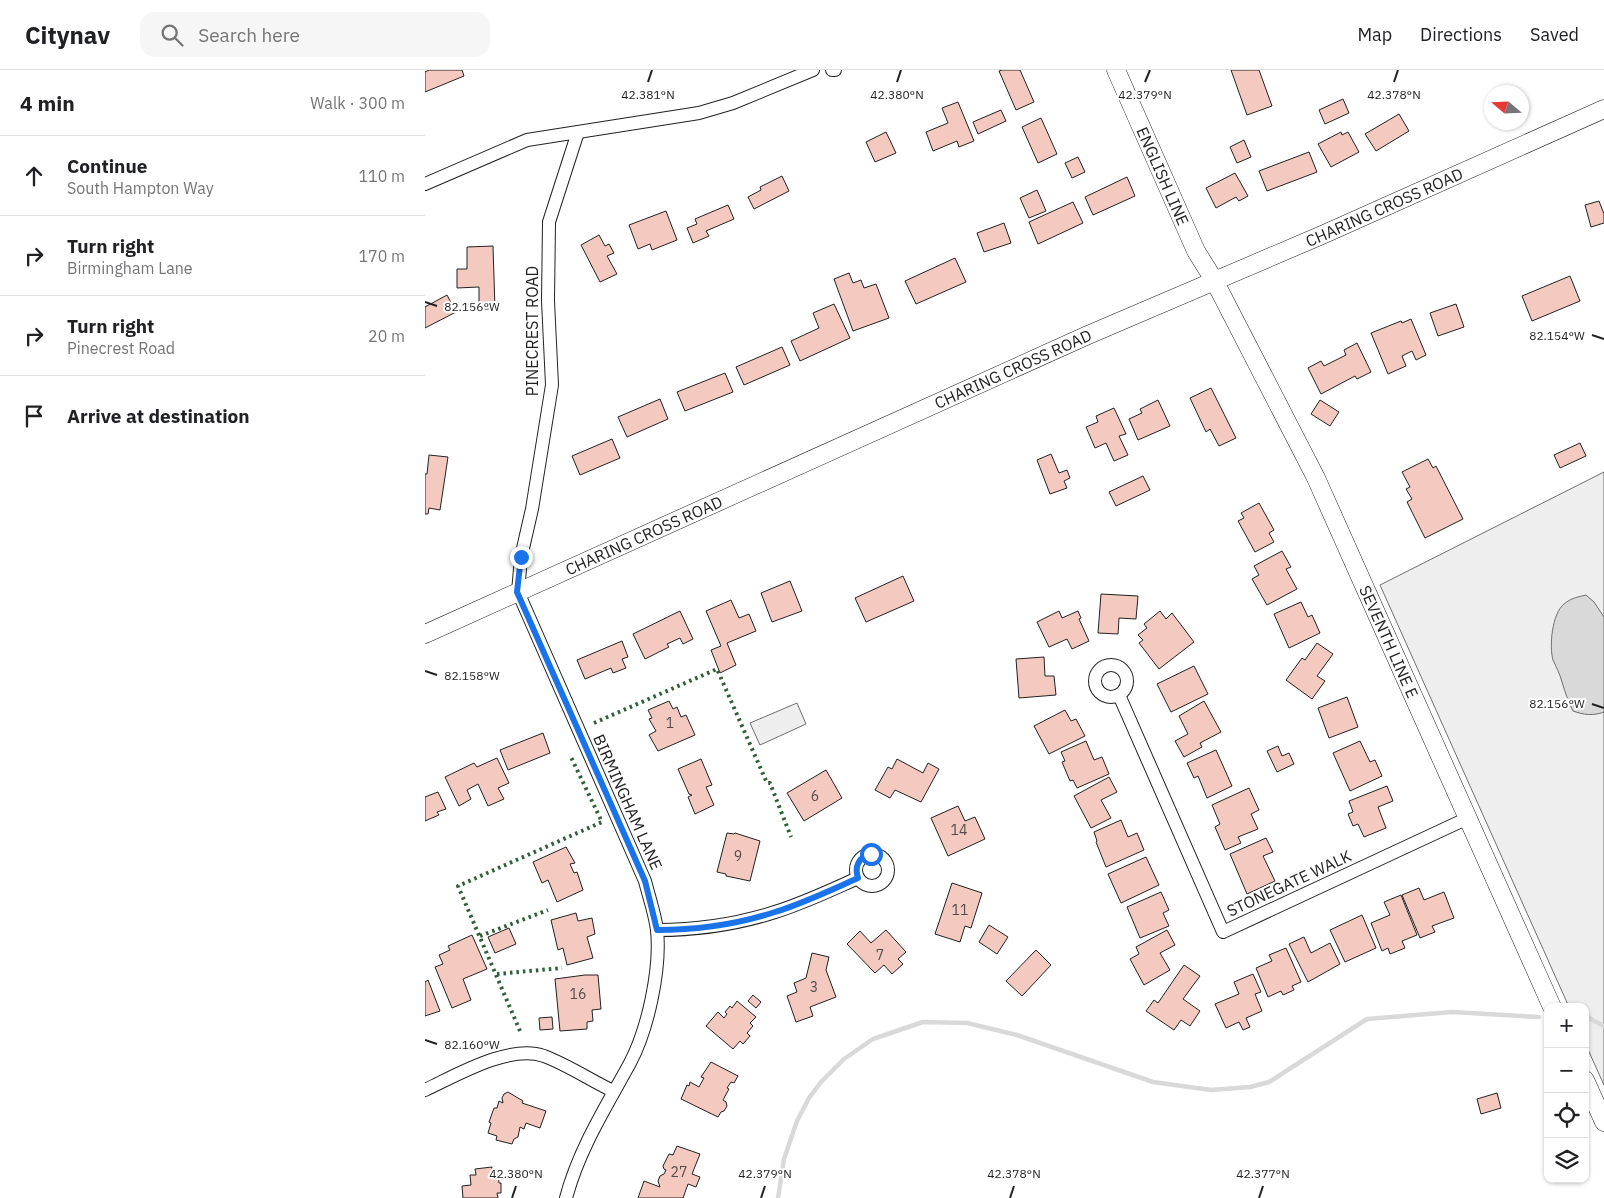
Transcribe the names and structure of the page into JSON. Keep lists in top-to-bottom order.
{
  "streets": {
    "main road": ["ENGLISH LINE", "CHARING CROSS ROAD", "SEVENTH LINE E"],
    "street": ["PINECREST ROAD", "BIRMINGHAM LANE", "STONEGATE WALK"]
  },
  "crossings": [
    ["ENGLISH LINE", "CHARING CROSS ROAD"],
    ["ENGLISH LINE", "SEVENTH LINE E"],
    ["CHARING CROSS ROAD", "PINECREST ROAD"],
    ["CHARING CROSS ROAD", "SEVENTH LINE E"],
    ["CHARING CROSS ROAD", "BIRMINGHAM LANE"],
    ["PINECREST ROAD", "BIRMINGHAM LANE"],
    ["SEVENTH LINE E", "STONEGATE WALK"]
  ],
  "house_numbers": [
    "1",
    "6",
    "14",
    "9",
    "11",
    "7",
    "3",
    "16",
    "27"
  ],
  "north": "left",
  "page": {
    "header": "Citynav",
    "search": "Search here",
    "nav": ["Map", "Directions", "Saved"],
    "heading": ["4 min", "Walk · 300 m"],
    "list": [
      ["Continue", "South Hampton Way", "110 m"],
      ["Turn right", "Birmingham Lane", "170 m"],
      ["Turn right", "Pinecrest Road", "20 m"],
      "Arrive at destination"
    ],
    "map_buttons": ["+", "−"]
  },
  "coordinates": [
    "42.381°N",
    "42.380°N",
    "42.379°N",
    "42.378°N",
    "82.156°W",
    "82.154°W",
    "82.158°W",
    "82.160°W",
    "42.377°N"
  ]
}
